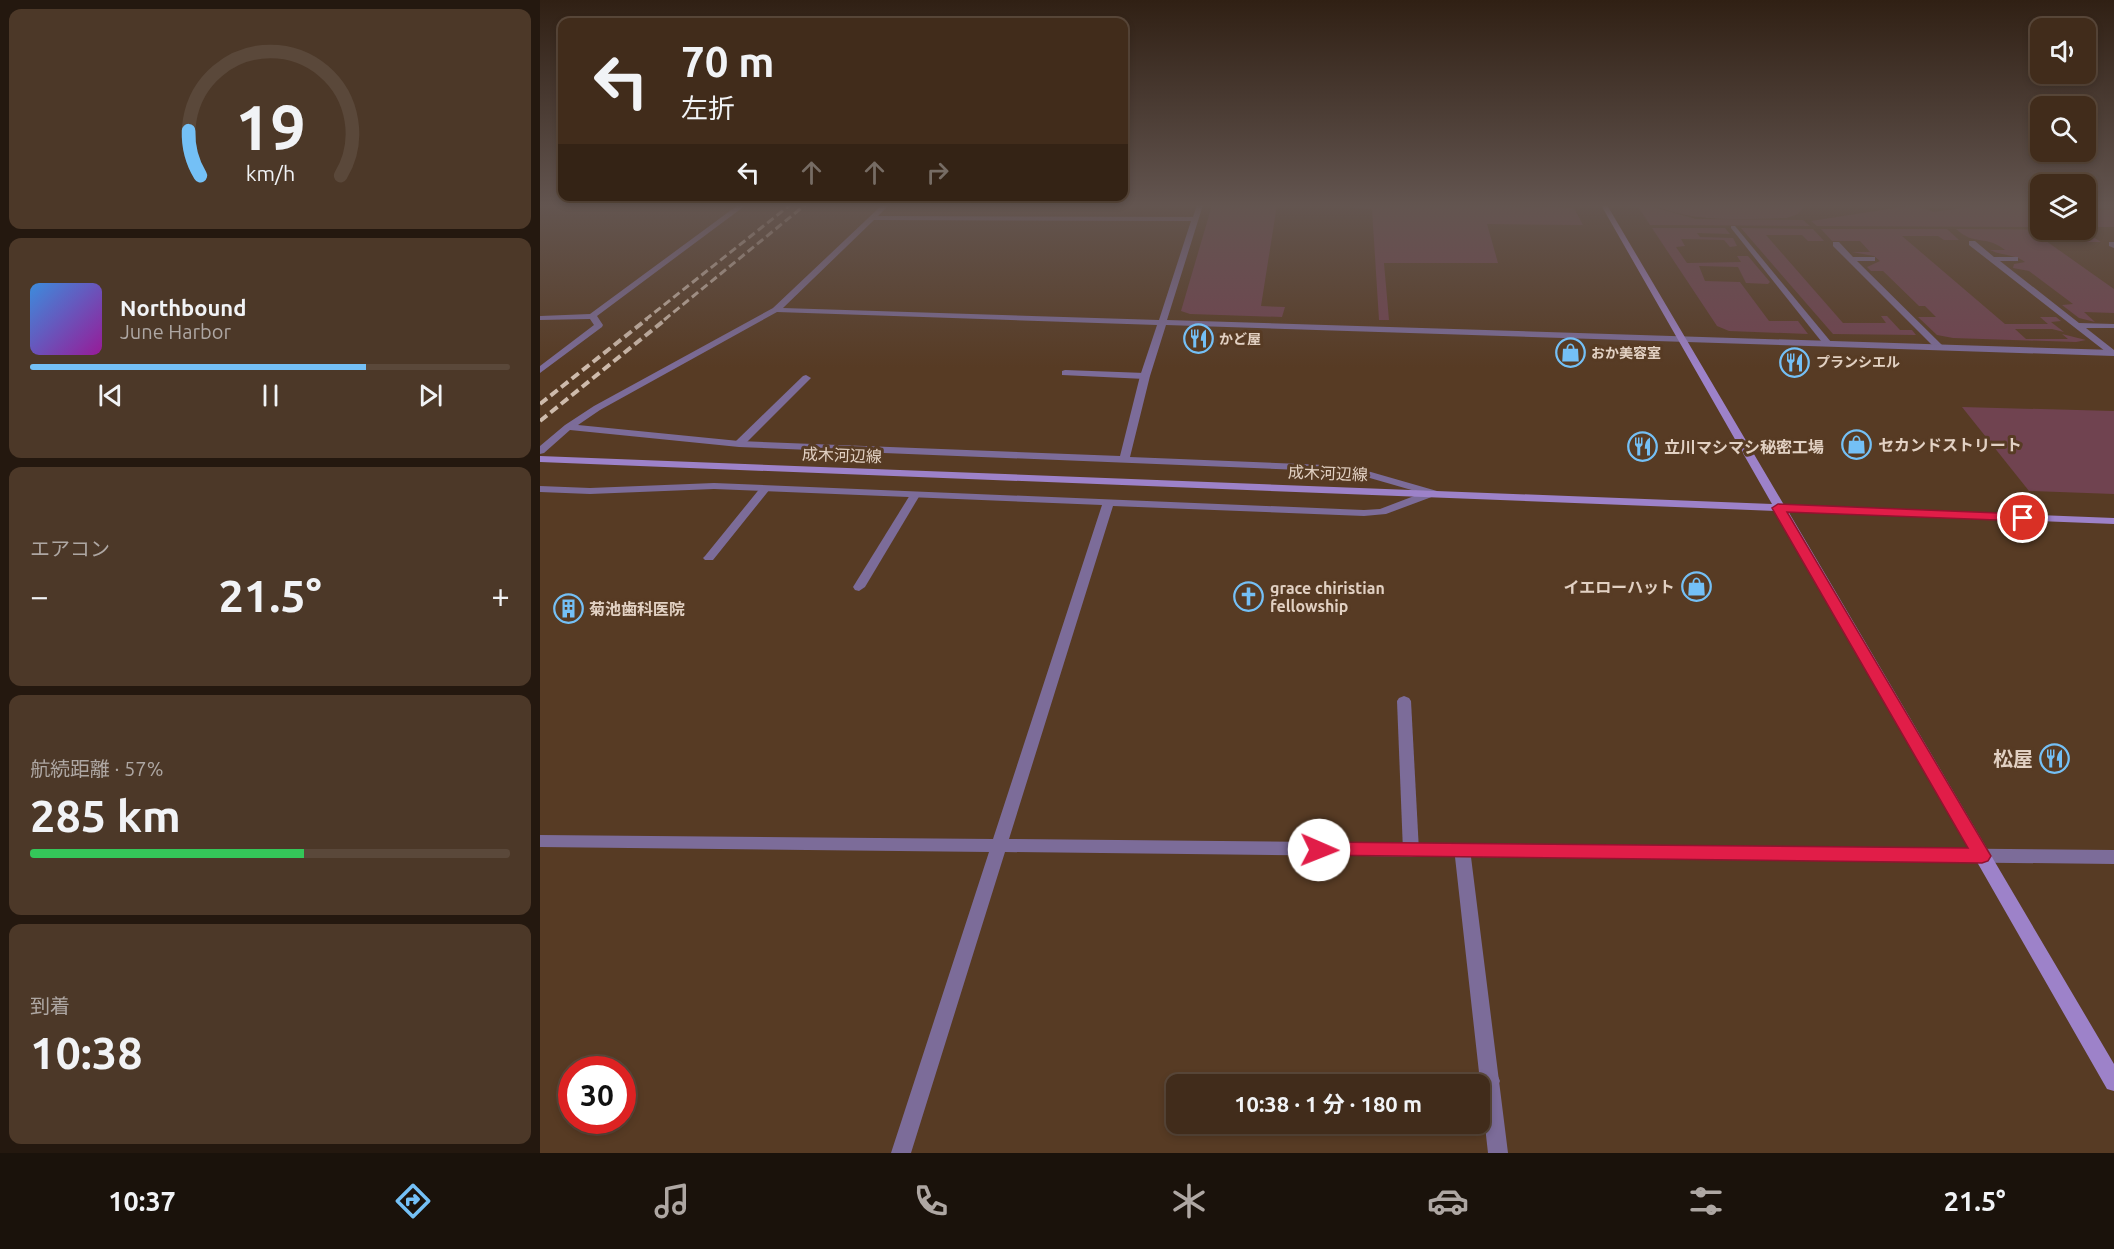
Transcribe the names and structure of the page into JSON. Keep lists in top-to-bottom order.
{
  "streets": {
    "main road": ["成木河辺線"]
  },
  "places": {
    "restaurant": [
      "かど屋",
      "プランシエル",
      "立川マシマシ秘密工場",
      "松屋"
    ],
    "shop": ["おか美容室", "セカンドストリート", "イエローハット"],
    "church": ["grace chiristian fellowship"],
    "building": ["菊池歯科医院"]
  },
  "page": {
    "turn": ["70 m", "左折"],
    "song": ["Northbound", "June Harbor"],
    "tile": [
      "エアコン",
      ["航続距離 · 57%", "285 km"],
      ["到着", "10:38"]
    ],
    "heat": ["−", "21.5°", "+"],
    "limit": "30",
    "trip": "10:38 · 1 分 · 180 m",
    "tabs": ["10:37", "21.5°"],
    "gauge": ["19", "km/h"]
  }
}
